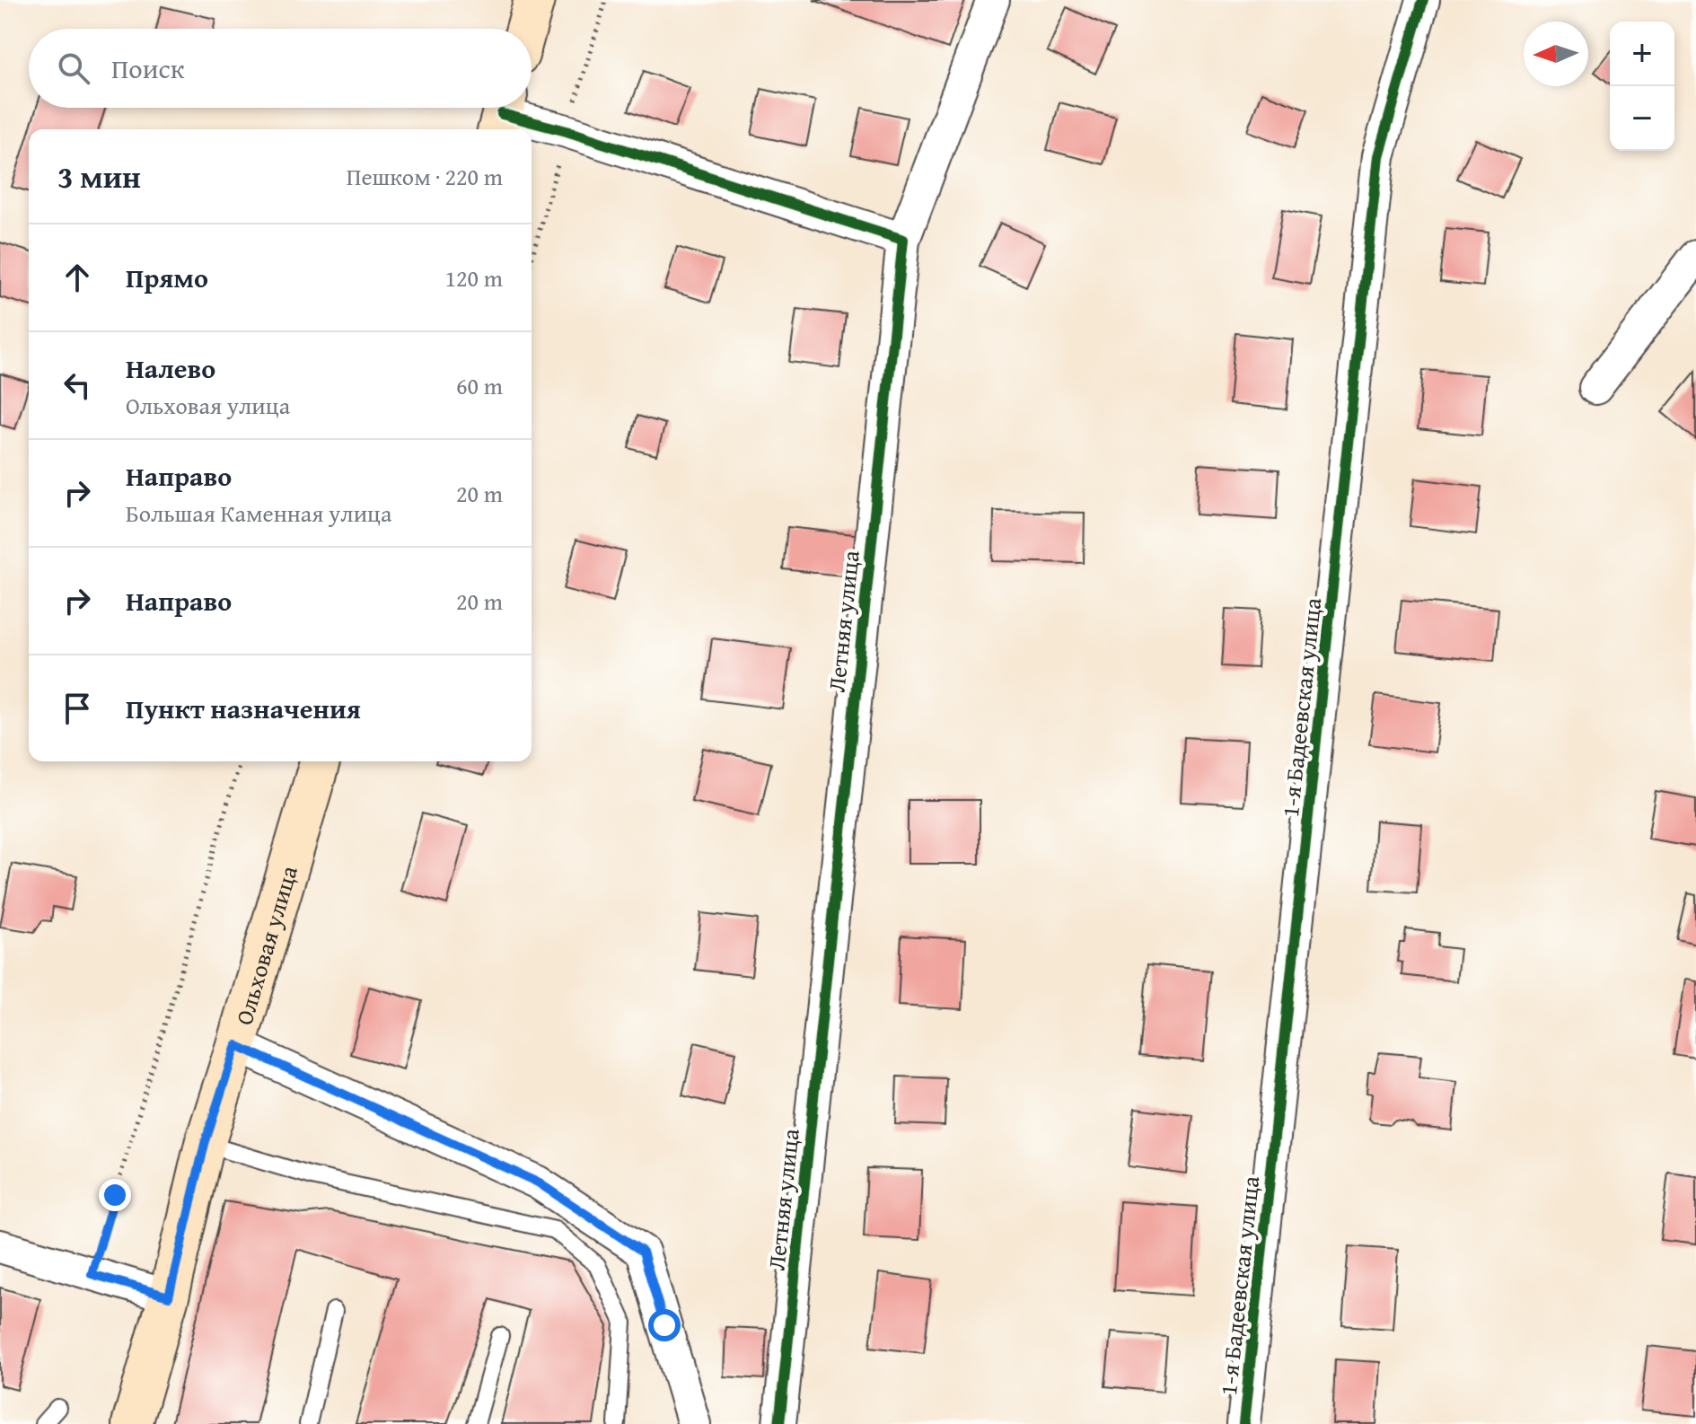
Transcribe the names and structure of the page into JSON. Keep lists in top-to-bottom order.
{
  "streets": {
    "main road": ["Ольховая улица"],
    "street": ["Летняя улица", "1-я Бадеевская улица"]
  },
  "north": "left",
  "page": {
    "map_buttons": ["+", "−"],
    "search": "Поиск",
    "heading": ["3 мин", "Пешком · 220 m"],
    "list": [
      ["Прямо", "120 m"],
      ["Налево", "Ольховая улица", "60 m"],
      ["Направо", "Большая Каменная улица", "20 m"],
      ["Направо", "20 m"],
      "Пункт назначения"
    ]
  }
}
